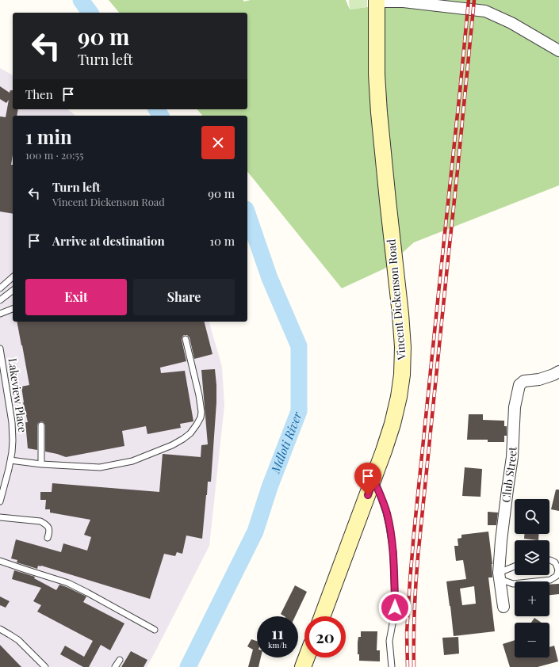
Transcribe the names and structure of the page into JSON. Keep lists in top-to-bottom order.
{
  "streets": {
    "main road": ["Vincent Dickenson Road"],
    "street": ["Club Street"],
    "lane": ["Lakeview Place"]
  },
  "water": ["Mdloti River"],
  "page": {
    "turn": ["90 m", "Turn left"],
    "then": "Then",
    "heading": ["1 min", "100 m · 20:55"],
    "list": [
      {
        "name": "Turn left",
        "note": "Vincent Dickenson Road",
        "value": "90 m"
      },
      {
        "name": "Arrive at destination",
        "value": "10 m"
      }
    ],
    "buttons": ["Exit", "Share"],
    "map_buttons": ["+", "−"],
    "speed": "11 km/h",
    "limit": "20"
  }
}
